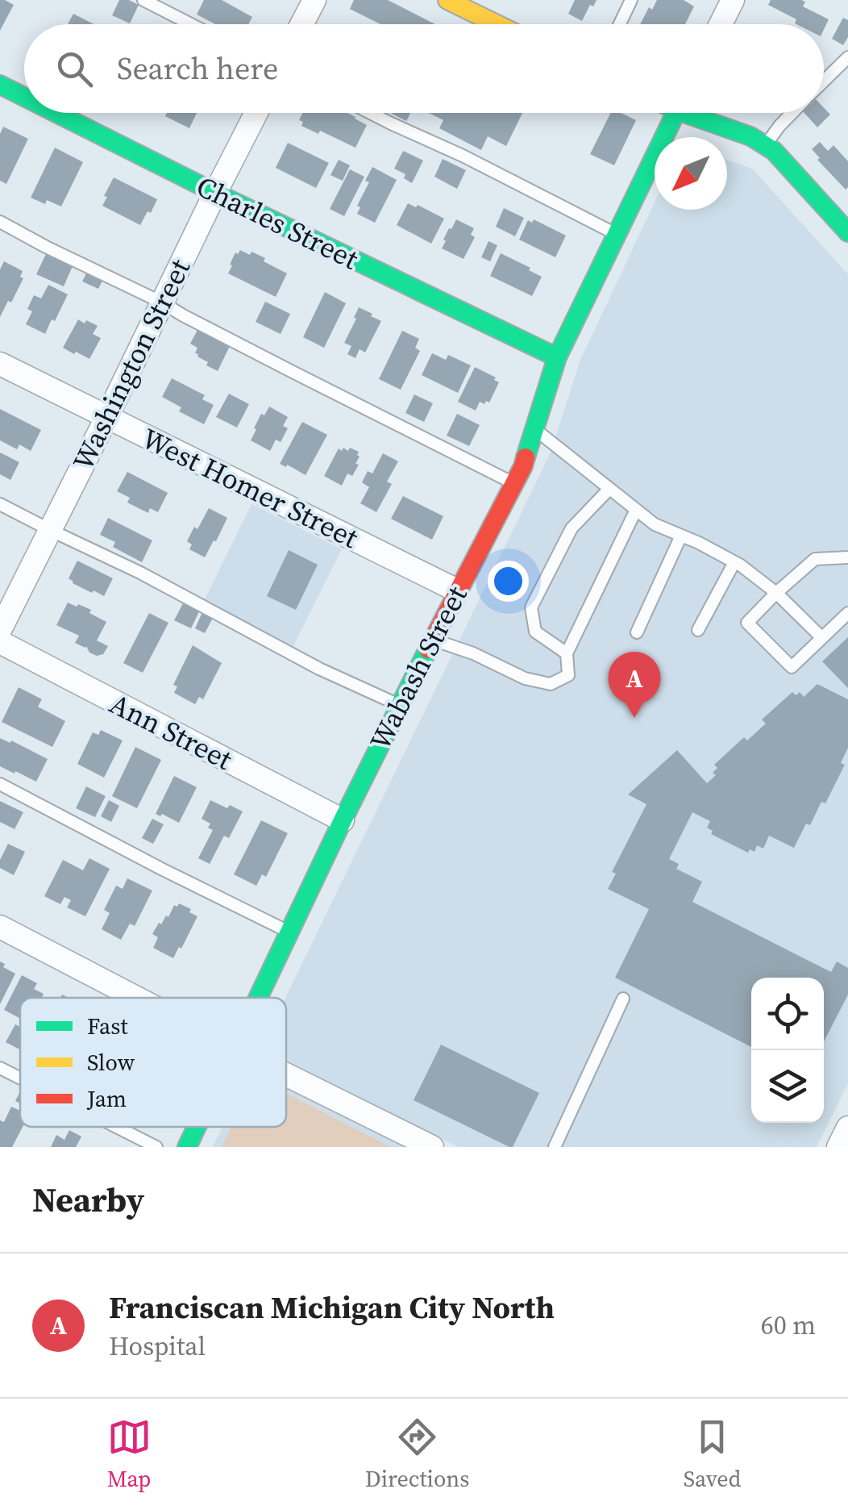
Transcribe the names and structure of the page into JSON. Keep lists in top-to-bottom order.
{
  "streets": {
    "street": [
      "Charles Street",
      "Washington Street",
      "West Homer Street",
      "Wabash Street",
      "Ann Street"
    ]
  },
  "crossings": [
    ["Charles Street", "Washington Street"],
    ["Charles Street", "Wabash Street"],
    ["Washington Street", "West Homer Street"],
    ["West Homer Street", "Wabash Street"],
    ["Wabash Street", "Ann Street"]
  ],
  "legend": ["Fast", "Slow", "Jam"],
  "north": "bottom left",
  "page": {
    "search": "Search here",
    "pins": "A",
    "heading": "Nearby",
    "list": [
      {
        "mark": "A",
        "name": "Franciscan Michigan City North",
        "note": "Hospital",
        "value": "60 m"
      }
    ],
    "nav": ["Map", "Directions", "Saved"]
  }
}
